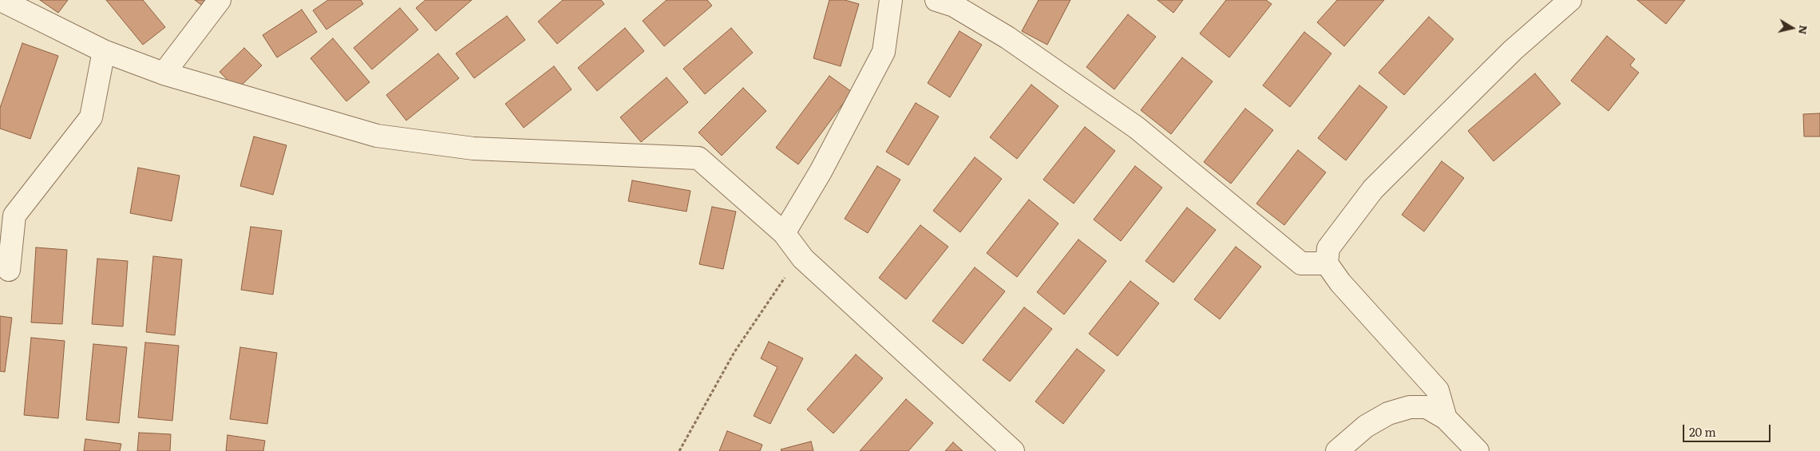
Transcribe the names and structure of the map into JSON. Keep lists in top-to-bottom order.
{
  "scale_bar": "20 m",
  "north": "right"
}
